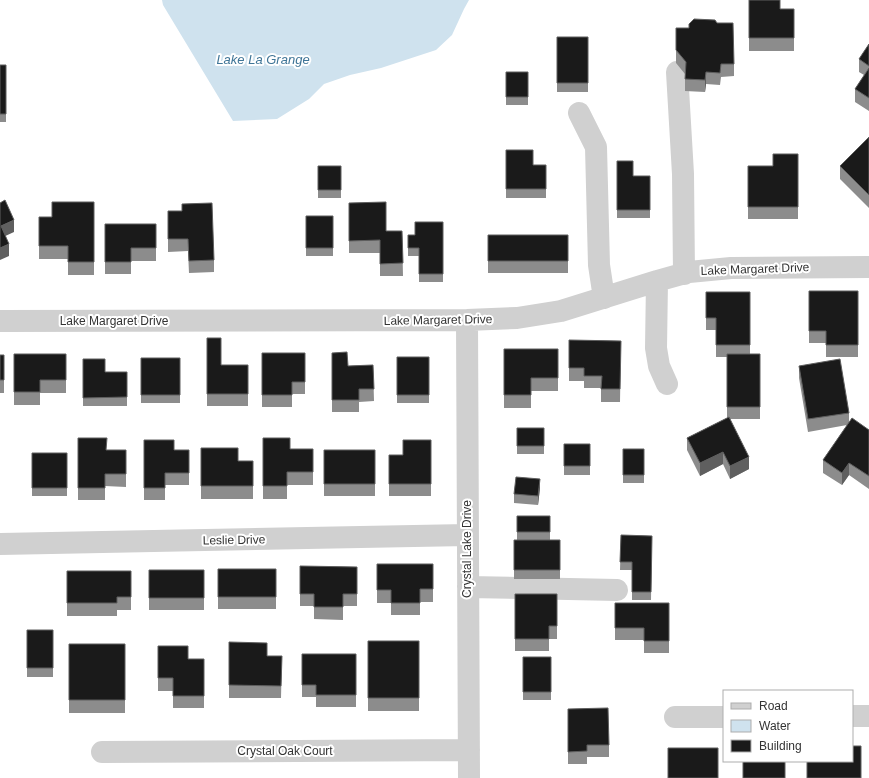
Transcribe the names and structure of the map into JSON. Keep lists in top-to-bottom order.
{
  "streets": {
    "street": [
      "Lake Margaret Drive",
      "Leslie Drive",
      "Crystal Lake Drive",
      "Crystal Oak Court"
    ]
  },
  "crossings": [
    ["Lake Margaret Drive", "Crystal Lake Drive"],
    ["Leslie Drive", "Crystal Lake Drive"],
    ["Crystal Lake Drive", "Crystal Oak Court"]
  ],
  "water": ["Lake La Grange"],
  "legend": ["Road", "Water", "Building"]
}
